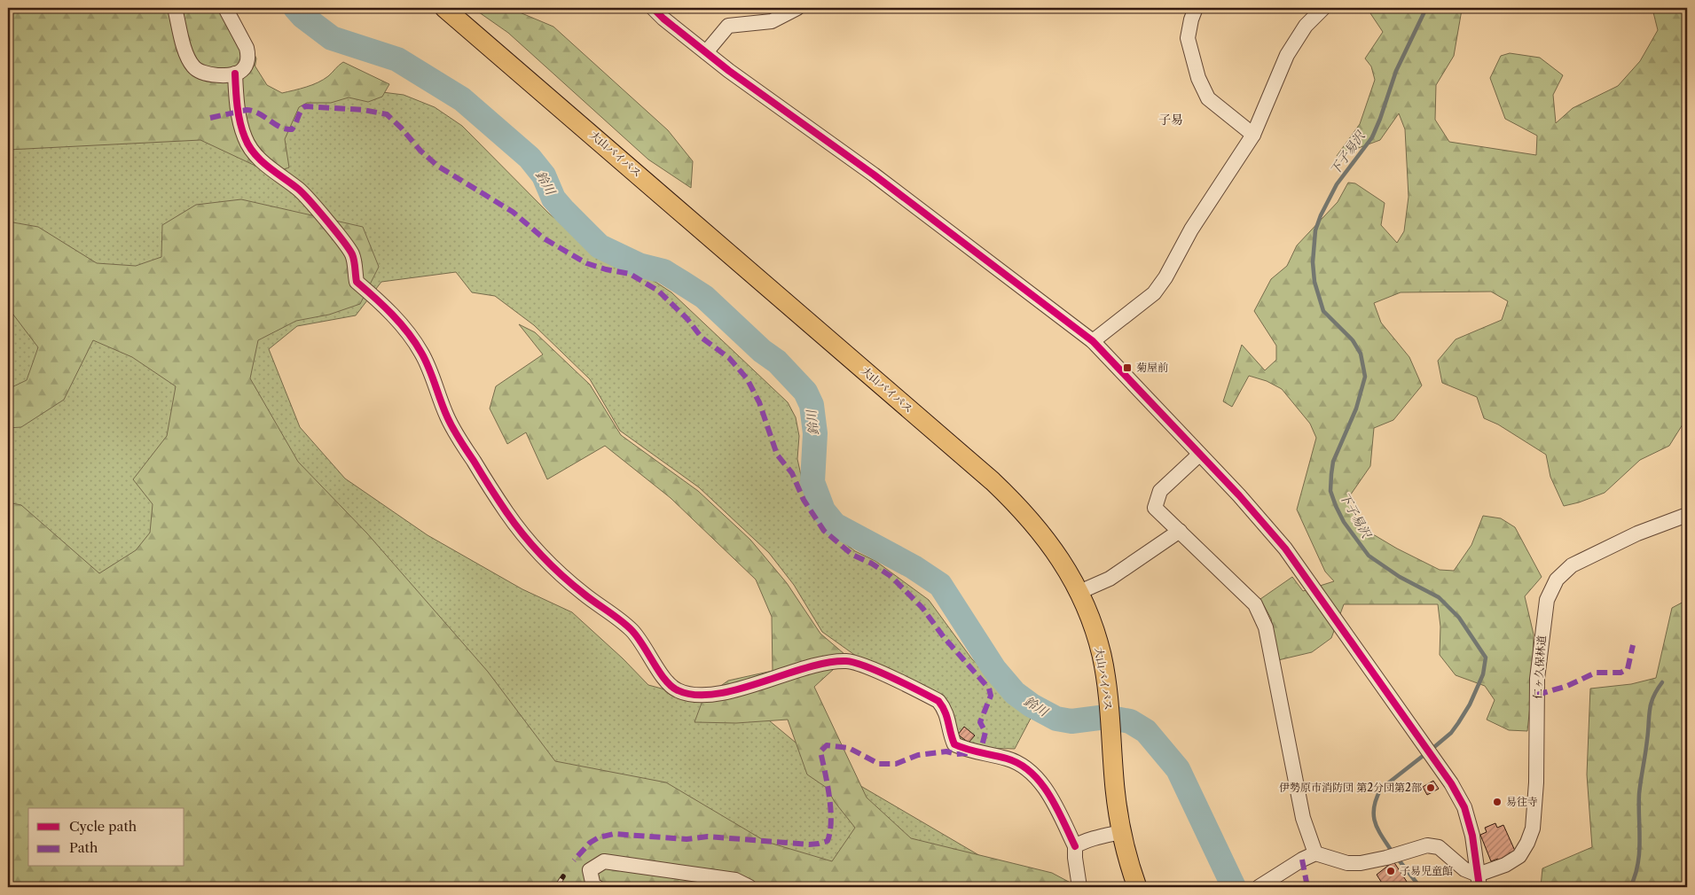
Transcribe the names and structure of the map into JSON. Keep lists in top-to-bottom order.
{
  "streets": {
    "main road": ["大山バイパス"],
    "street": ["仁ヶ久保林道"]
  },
  "districts": ["子易"],
  "water": ["下子易沢", "鈴川"],
  "places": {
    "transit": ["菊屋前"],
    "other": ["伊勢原市消防団 第2分団第2部", "易往寺", "子易児童館"]
  },
  "legend": ["Cycle path", "Path"]
}
